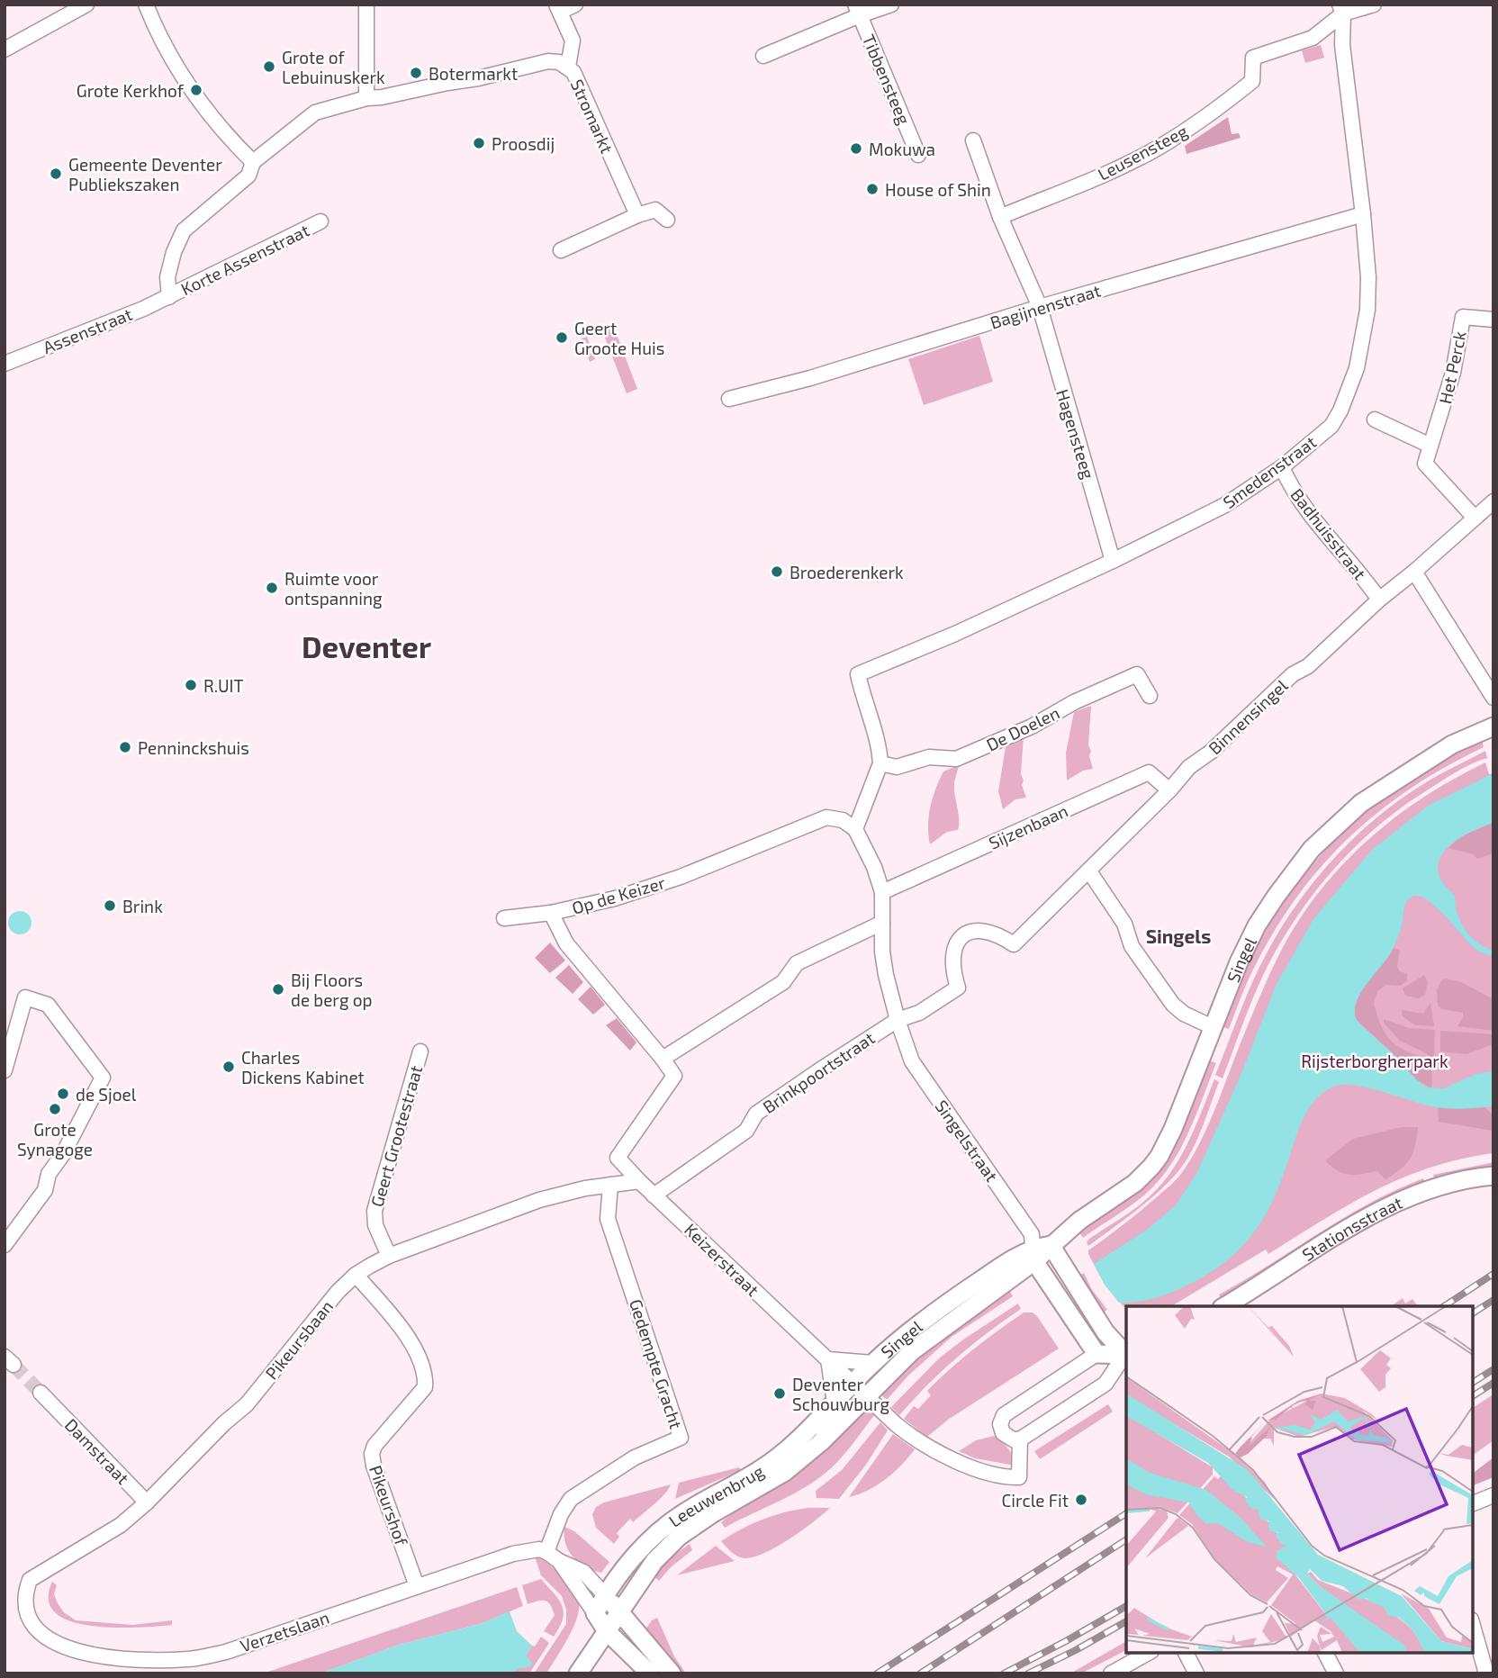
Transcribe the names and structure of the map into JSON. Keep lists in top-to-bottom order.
{
  "streets": {
    "street": [
      "Tibbensteeg",
      "Stromarkt",
      "Leusensteeg",
      "Korte Assenstraat",
      "Bagijnenstraat",
      "Assenstraat",
      "Het Perck",
      "Hagensteeg",
      "Smedenstraat",
      "Badhuisstraat",
      "Binnensingel",
      "De Doelen",
      "Sijzenbaan",
      "Op de Keizer",
      "Singel",
      "Brinkpoortstraat",
      "Geert Grootestraat",
      "Singelstraat",
      "Stationsstraat",
      "Keizerstraat",
      "Pikeursbaan",
      "Gedempte Gracht",
      "Damstraat",
      "Leeuwenbrug",
      "Pikeurshof",
      "Verzetslaan"
    ]
  },
  "crossings": [
    ["Stromarkt", "Korte Assenstraat"],
    ["Stromarkt", "Assenstraat"],
    ["Leusensteeg", "Hagensteeg"],
    ["Leusensteeg", "Smedenstraat"],
    ["Korte Assenstraat", "Assenstraat"],
    ["Bagijnenstraat", "Hagensteeg"],
    ["Bagijnenstraat", "Smedenstraat"],
    ["Het Perck", "Binnensingel"],
    ["Hagensteeg", "Smedenstraat"],
    ["Smedenstraat", "Badhuisstraat"],
    ["Smedenstraat", "De Doelen"],
    ["Badhuisstraat", "Binnensingel"],
    ["Binnensingel", "Sijzenbaan"],
    ["Binnensingel", "Brinkpoortstraat"],
    ["Binnensingel", "Singelstraat"],
    ["Sijzenbaan", "Singelstraat"],
    ["Op de Keizer", "Keizerstraat"],
    ["Singel", "Singelstraat"],
    ["Singel", "Keizerstraat"],
    ["Singel", "Leeuwenbrug"],
    ["Brinkpoortstraat", "Singelstraat"],
    ["Brinkpoortstraat", "Keizerstraat"],
    ["Geert Grootestraat", "Pikeursbaan"],
    ["Keizerstraat", "Pikeursbaan"],
    ["Keizerstraat", "Leeuwenbrug"],
    ["Pikeursbaan", "Gedempte Gracht"],
    ["Pikeursbaan", "Damstraat"],
    ["Pikeursbaan", "Pikeurshof"],
    ["Pikeursbaan", "Verzetslaan"],
    ["Gedempte Gracht", "Verzetslaan"],
    ["Pikeurshof", "Verzetslaan"]
  ],
  "districts": ["Deventer", "Singels"],
  "parks": ["Rijsterborgherpark"],
  "places": [
    "Grote of Lebuinuskerk",
    "Botermarkt",
    "Grote Kerkhof",
    "Proosdij",
    "Mokuwa",
    "Gemeente Deventer Publiekszaken",
    "House of Shin",
    "Geert Groote Huis",
    "Broederenkerk",
    "Ruimte voor ontspanning",
    "R.UIT",
    "Penninckshuis",
    "Brink",
    "Bij Floors de berg op",
    "Charles Dickens Kabinet",
    "de Sjoel",
    "Grote Synagoge",
    "Deventer Schouwburg",
    "Circle Fit"
  ]
}
